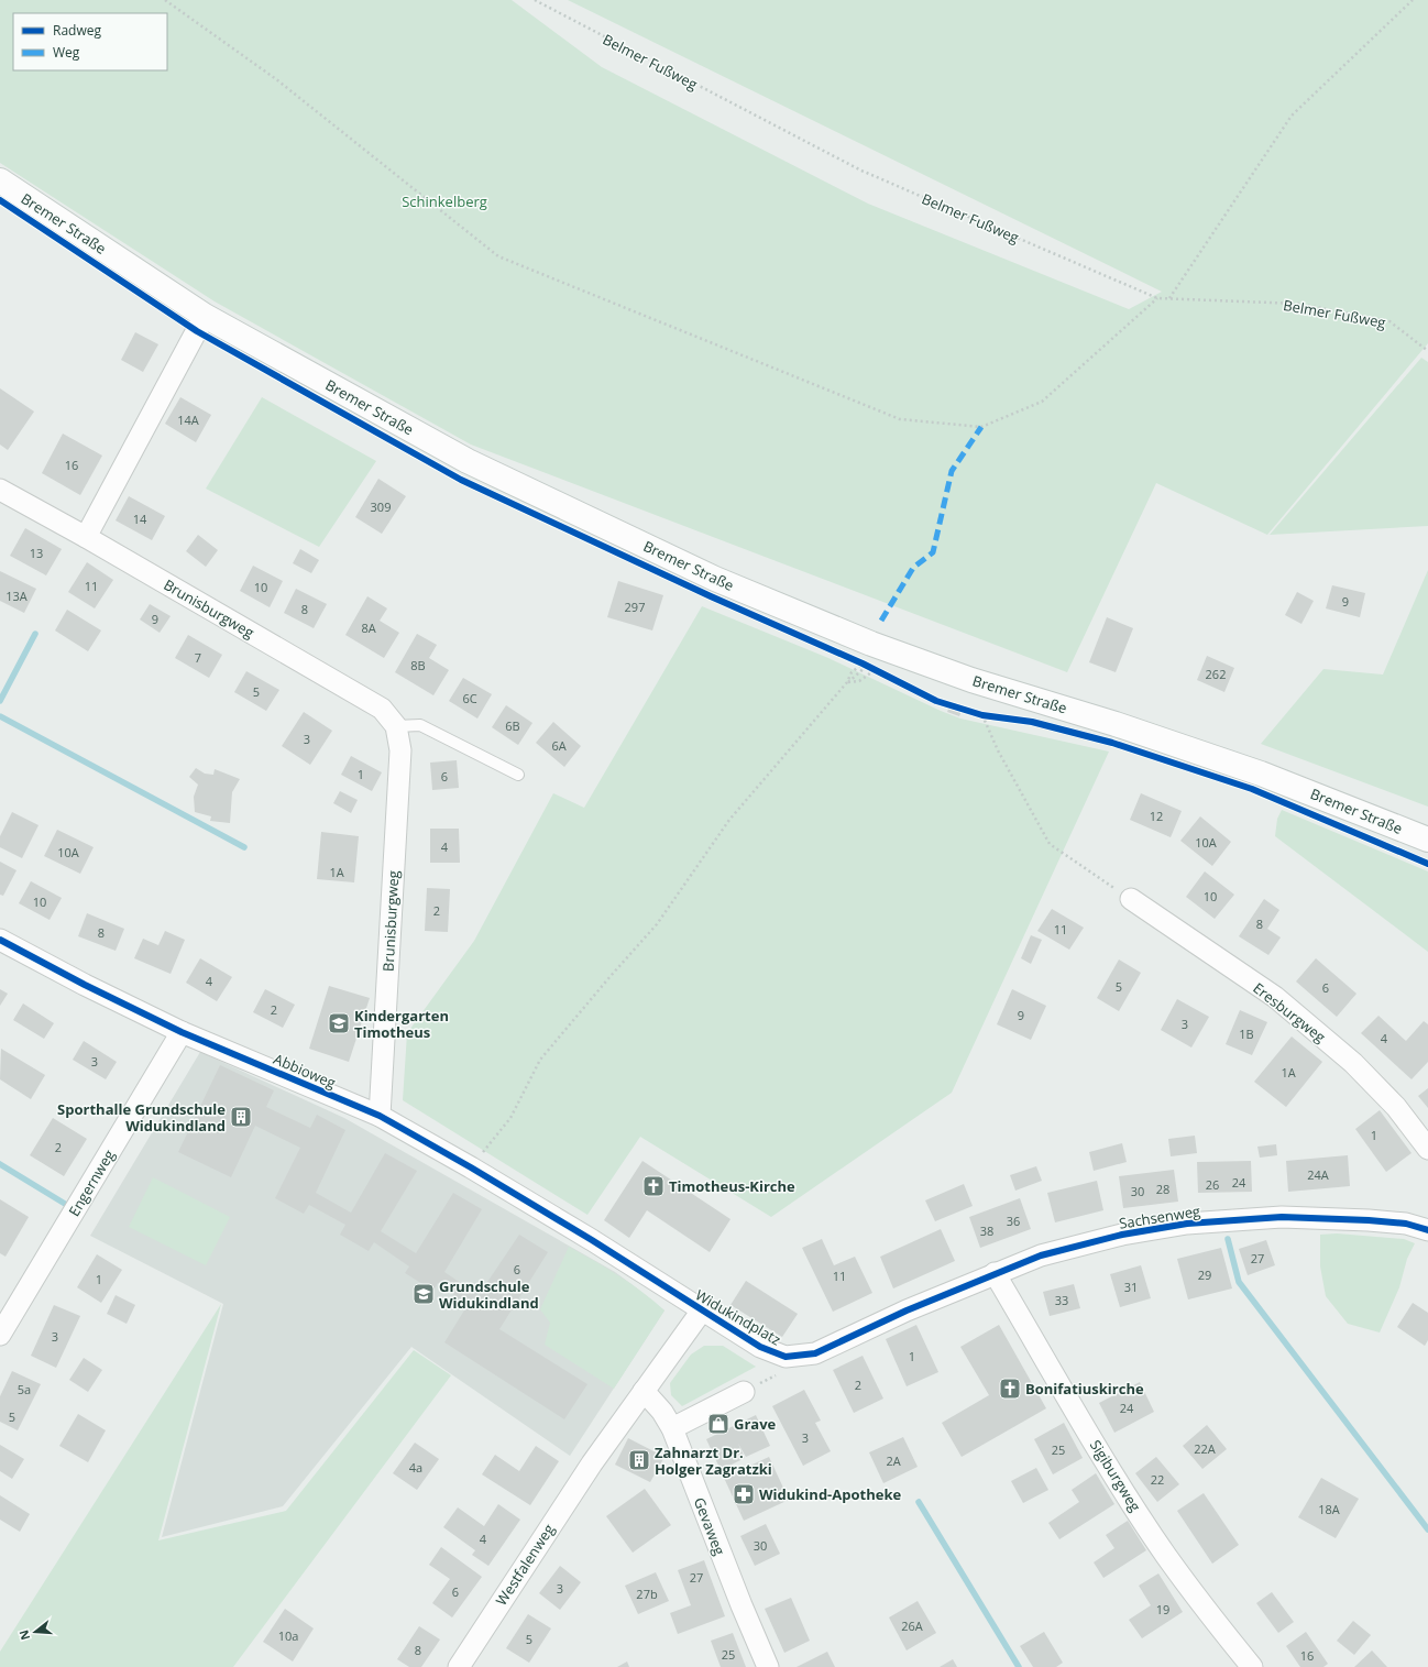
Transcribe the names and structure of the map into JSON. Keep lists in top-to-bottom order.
{
  "streets": {
    "main road": ["Bremer Straße"],
    "street": [
      "Brunisburgweg",
      "Eresburgweg",
      "Abbioweg",
      "Engernweg",
      "Sachsenweg",
      "Widukindplatz",
      "Sigiburgweg",
      "Gevaweg",
      "Westfalenweg"
    ],
    "path": ["Belmer Fußweg"]
  },
  "crossings": [
    ["Brunisburgweg", "Abbioweg"],
    ["Abbioweg", "Engernweg"],
    ["Abbioweg", "Widukindplatz"],
    ["Sachsenweg", "Widukindplatz"],
    ["Sachsenweg", "Sigiburgweg"],
    ["Widukindplatz", "Gevaweg"],
    ["Widukindplatz", "Westfalenweg"]
  ],
  "parks": ["Schinkelberg"],
  "places": {
    "school or university": ["Kindergarten Timotheus", "Grundschule Widukindland"],
    "building": ["Sporthalle Grundschule Widukindland", "Zahnarzt Dr. Holger Zagratzki"],
    "church": ["Timotheus-Kirche", "Bonifatiuskirche"],
    "shop": ["Grave"],
    "pharmacy": ["Widukind-Apotheke"]
  },
  "house_numbers": [
    "14A",
    "16",
    "309",
    "14",
    "13",
    "11",
    "10",
    "13A",
    "9",
    "297",
    "8",
    "9",
    "8A",
    "7",
    "8B",
    "262",
    "5",
    "6C",
    "6B",
    "3",
    "6A",
    "1",
    "6",
    "12",
    "10A",
    "4",
    "10A",
    "1A",
    "10",
    "10",
    "2",
    "8",
    "11",
    "8",
    "4",
    "5",
    "6",
    "2",
    "9",
    "3",
    "1B",
    "4",
    "3",
    "1A",
    "1",
    "2",
    "24A",
    "24",
    "26",
    "28",
    "30",
    "36",
    "38",
    "27",
    "6",
    "29",
    "11",
    "1",
    "31",
    "33",
    "3",
    "1",
    "2",
    "5a",
    "24",
    "5",
    "3",
    "22A",
    "25",
    "2A",
    "4a",
    "22",
    "18A",
    "4",
    "30",
    "27",
    "3",
    "6",
    "27b",
    "19",
    "26A",
    "10a",
    "5",
    "8",
    "25",
    "16"
  ],
  "legend": ["Radweg", "Weg"],
  "north": "left"
}
